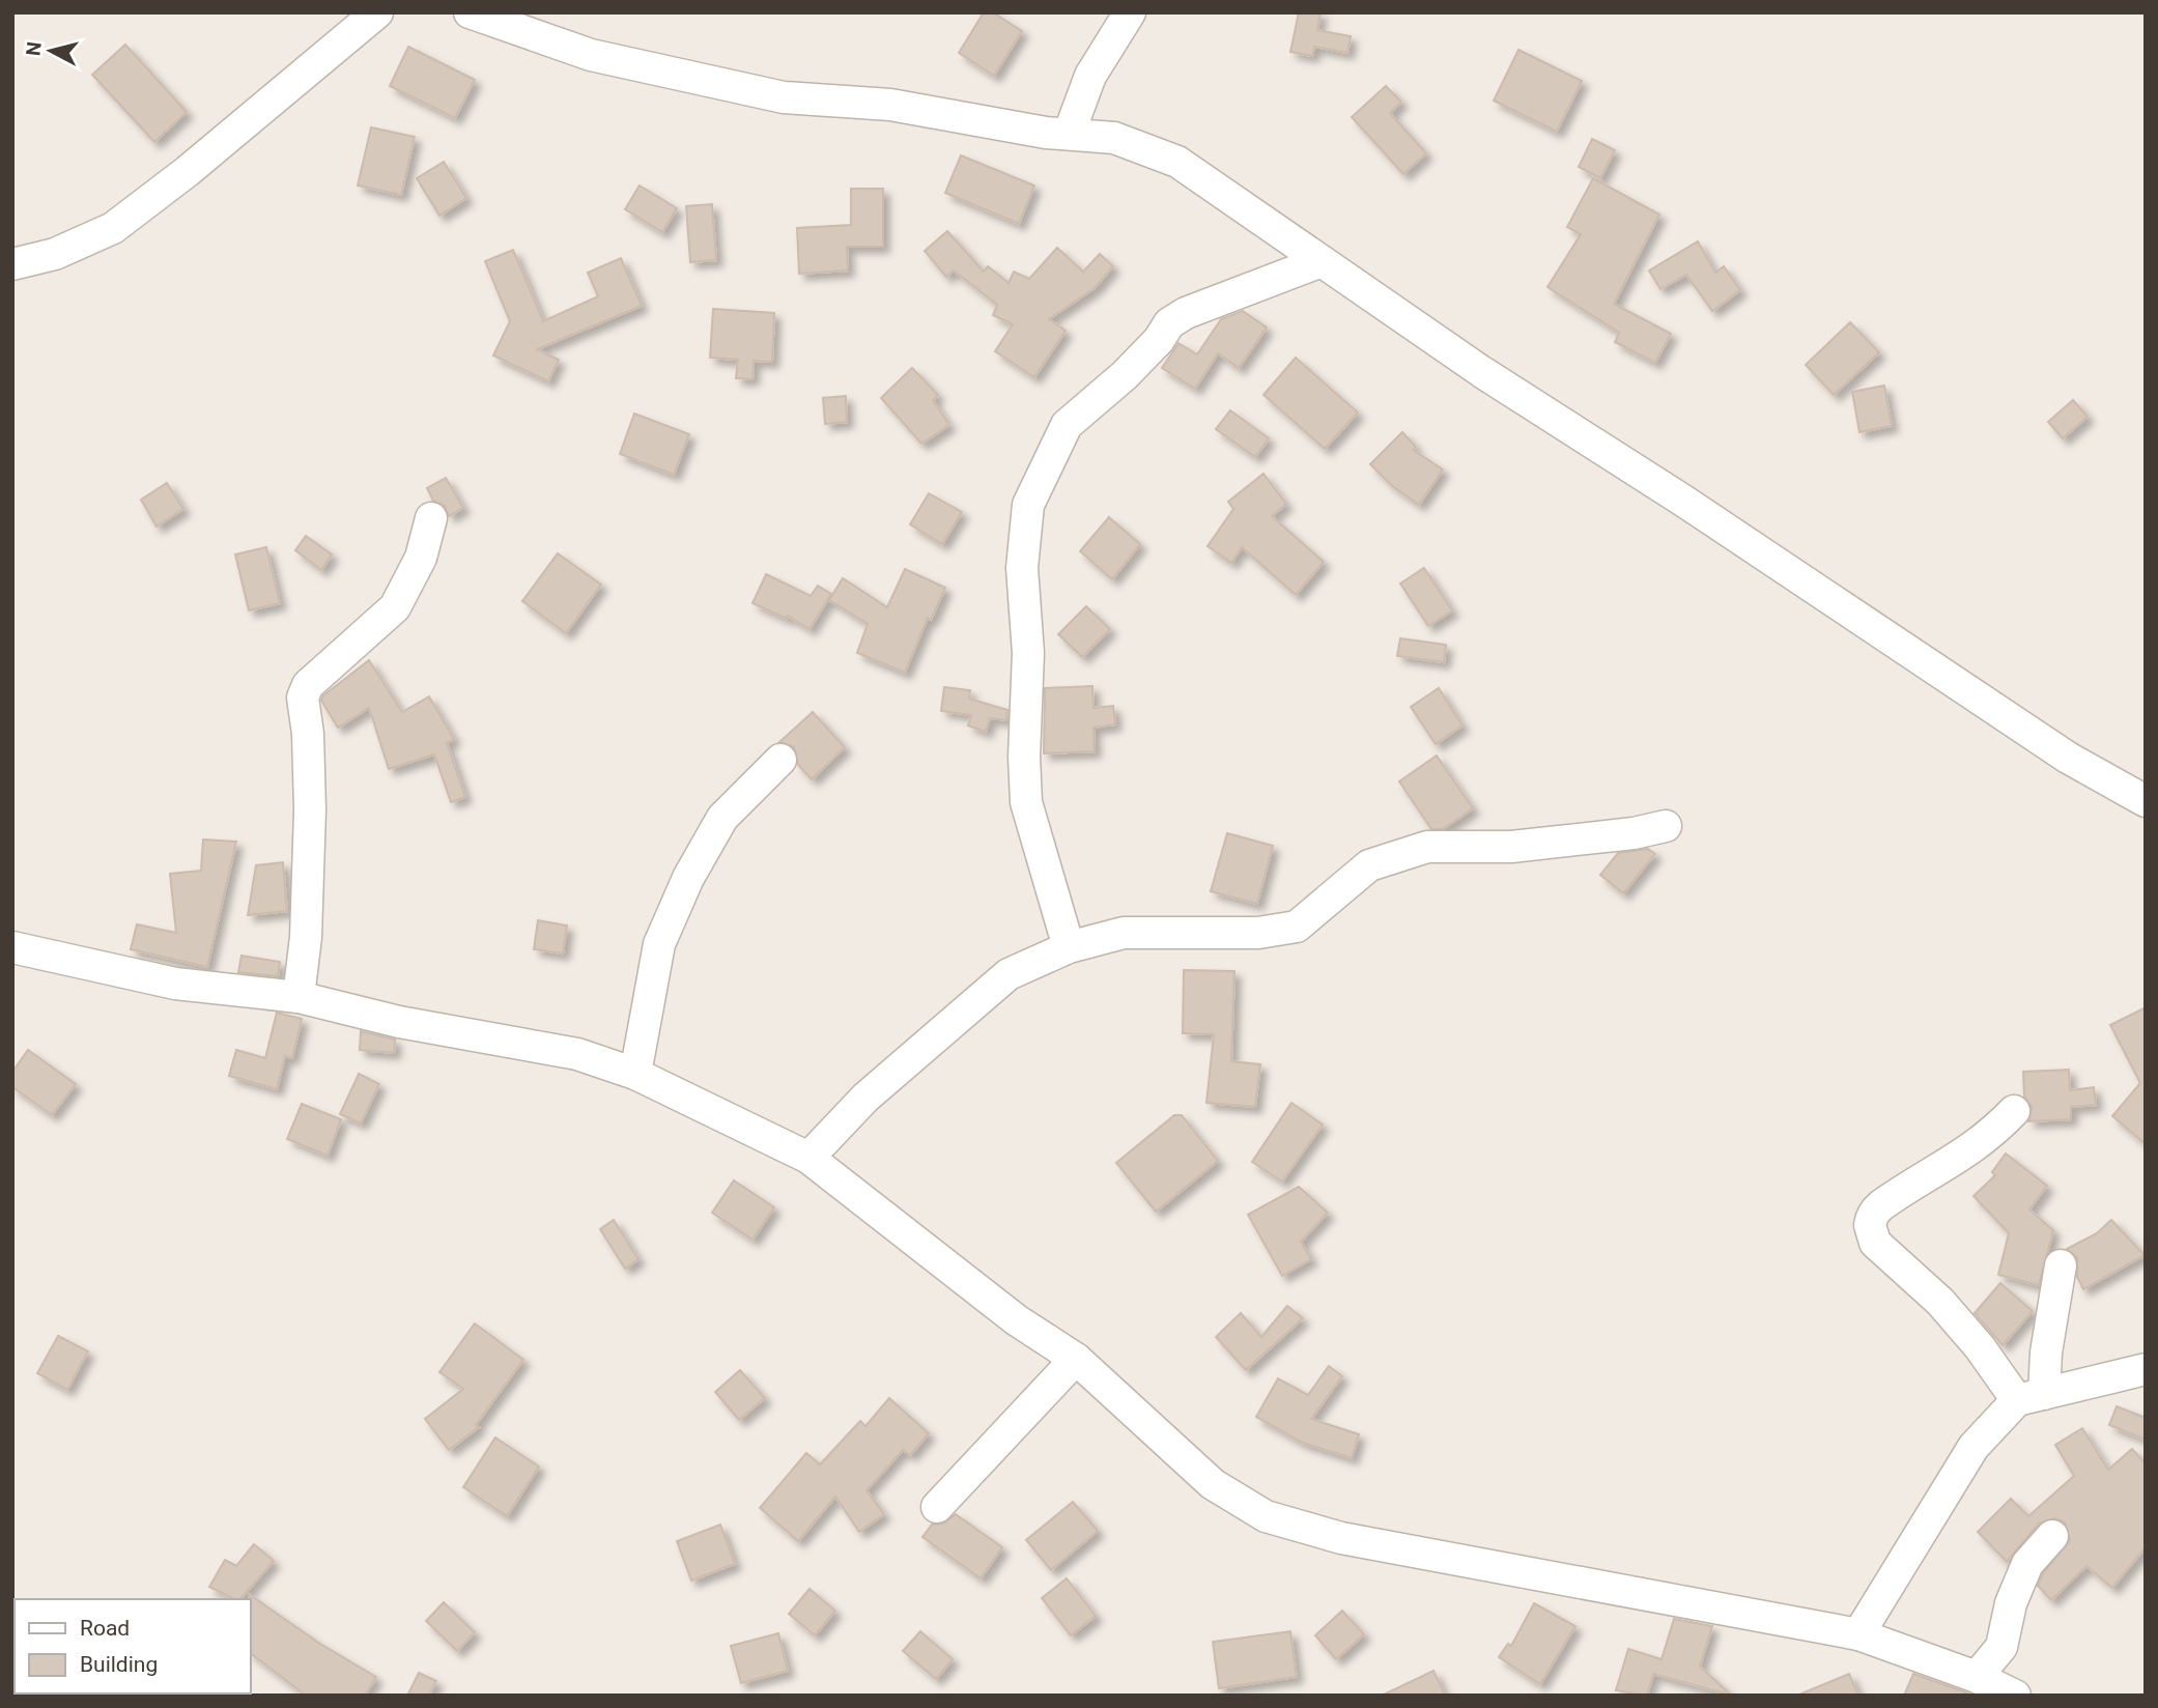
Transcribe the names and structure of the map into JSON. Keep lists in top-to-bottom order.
{
  "legend": ["Road", "Building"],
  "north": "left"
}
